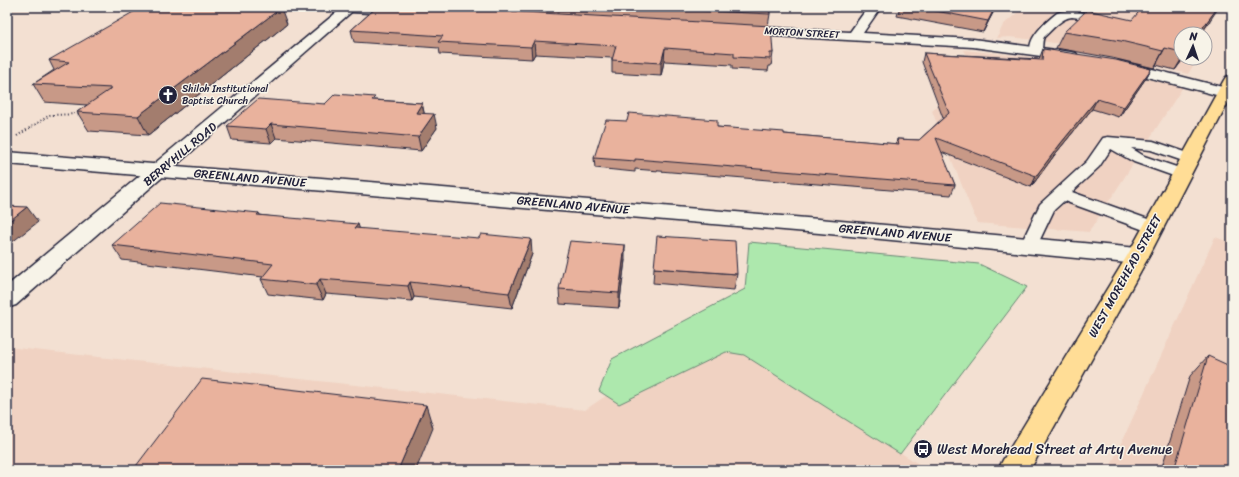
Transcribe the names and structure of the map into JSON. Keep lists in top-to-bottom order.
{
  "streets": {
    "main road": ["WEST MOREHEAD STREET"],
    "street": ["MORTON STREET", "BERRYHILL ROAD", "GREENLAND AVENUE"]
  },
  "crossings": [
    ["BERRYHILL ROAD", "GREENLAND AVENUE"],
    ["GREENLAND AVENUE", "WEST MOREHEAD STREET"]
  ],
  "places": {
    "church": ["Shiloh Institutional Baptist Church"],
    "bus stop": ["West Morehead Street at Arty Avenue"]
  },
  "north": "top"
}
